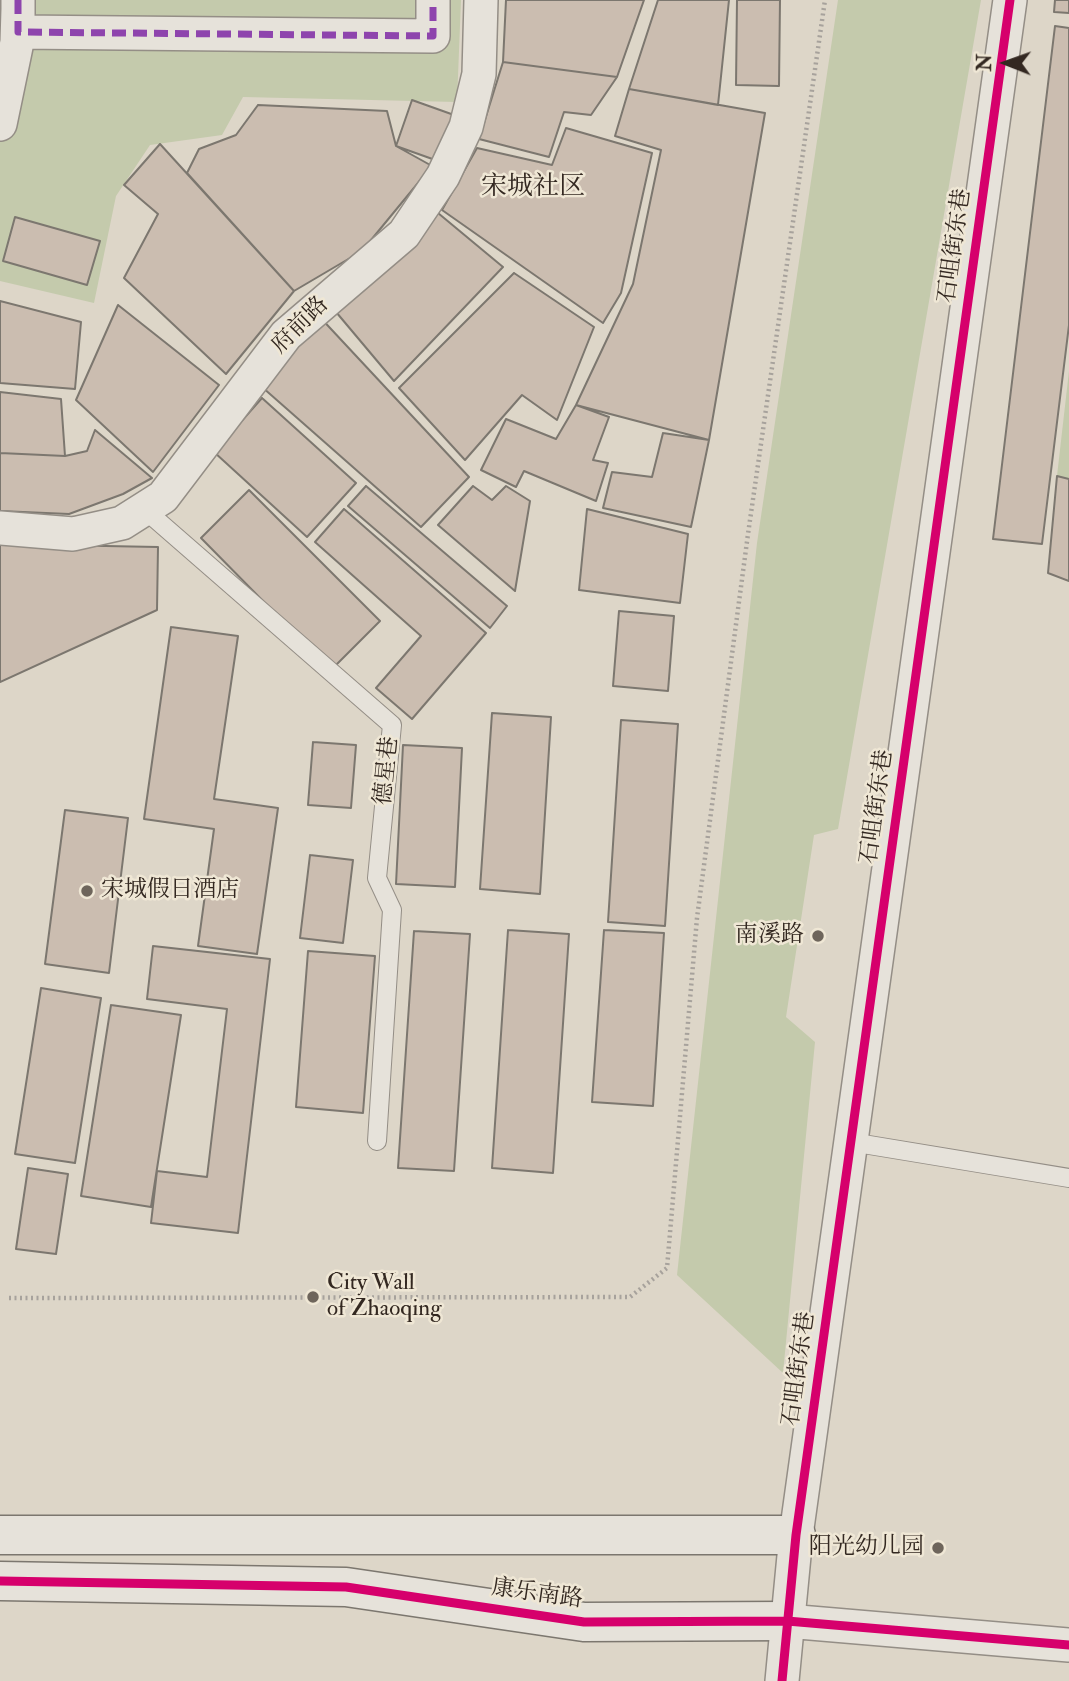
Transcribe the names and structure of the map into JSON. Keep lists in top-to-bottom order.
{
  "streets": {
    "street": ["石咀街东巷", "府前路", "康乐南路"],
    "lane": ["德星巷"]
  },
  "crossings": [
    ["石咀街东巷", "康乐南路"],
    ["府前路", "德星巷"]
  ],
  "districts": ["宋城社区"],
  "places": [
    "宋城假日酒店",
    "南溪路",
    "City Wall of Zhaoqing",
    "阳光幼儿园"
  ],
  "north": "left"
}
